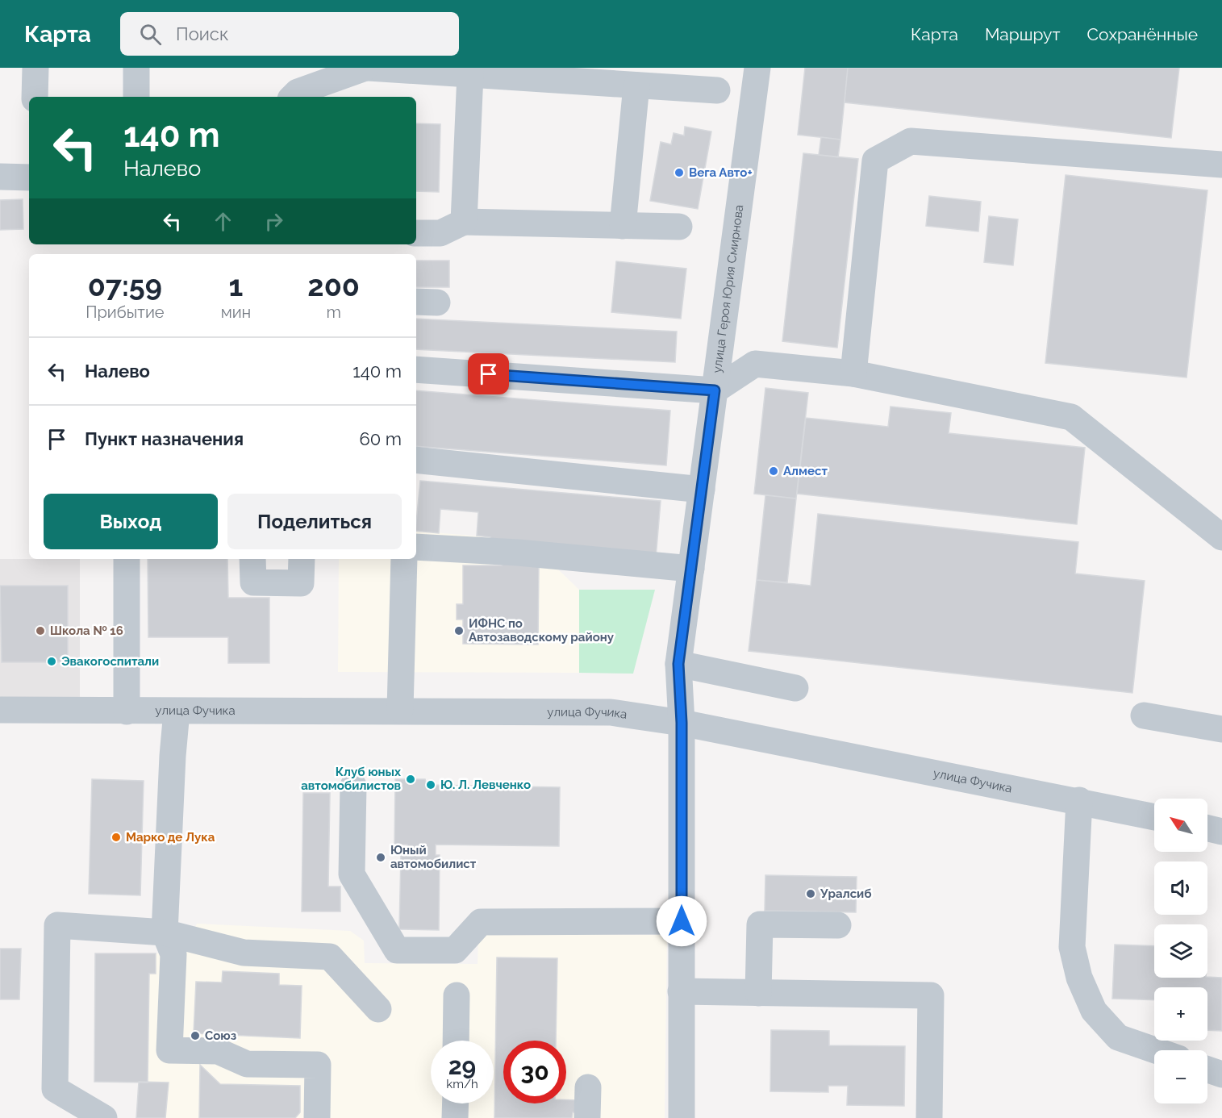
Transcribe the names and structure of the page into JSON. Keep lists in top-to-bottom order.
{
  "streets": {
    "street": ["улица Героя Юрия Смирнова", "улица Фучика"]
  },
  "crossings": [
    ["улица Героя Юрия Смирнова", "улица Фучика"]
  ],
  "places": [
    "Вега Авто+",
    "Алмест",
    "Школа № 16",
    "ИФНС по Автозаводскому району",
    "Эвакогоспитали",
    "Клуб юных автомобилистов",
    "Ю. Л. Левченко",
    "Марко де Лука",
    "Юный автомобилист",
    "Уралсиб",
    "Союз"
  ],
  "north": "top left",
  "page": {
    "header": "Карта",
    "search": "Поиск",
    "nav": ["Карта", "Маршрут", "Сохранённые"],
    "turn": ["140 m", "Налево"],
    "eta": [
      "07:59",
      "Прибытие",
      "1",
      "мин",
      "200",
      "m"
    ],
    "list": [
      {
        "name": "Налево",
        "value": "140 m"
      },
      {
        "name": "Пункт назначения",
        "value": "60 m"
      }
    ],
    "buttons": ["Выход", "Поделиться"],
    "map_buttons": ["+", "−"],
    "speed": "29 km/h",
    "limit": "30"
  }
}
